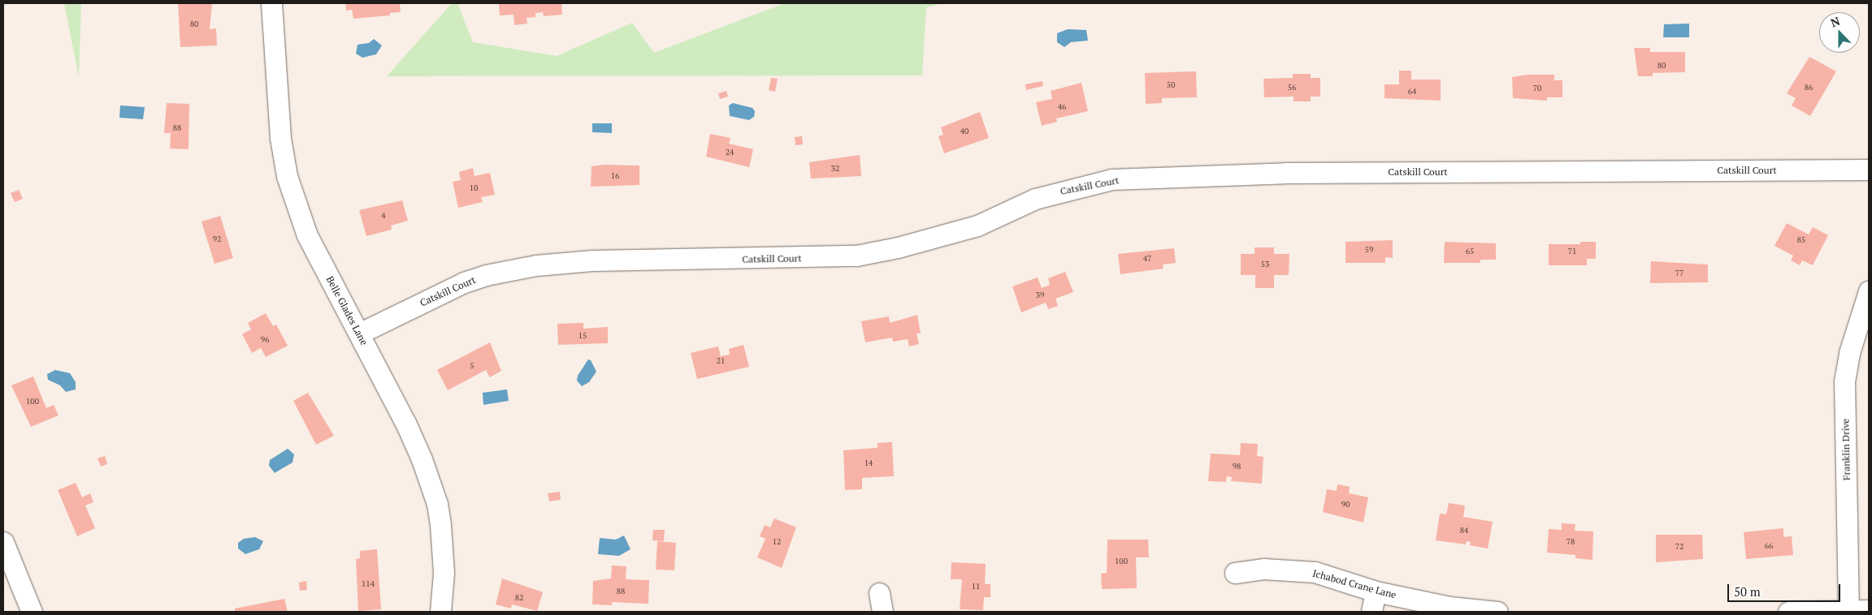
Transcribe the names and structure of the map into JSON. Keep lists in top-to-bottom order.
{
  "streets": {
    "street": [
      "Catskill Court",
      "Belle Glades Lane",
      "Franklin Drive",
      "Ichabod Crane Lane"
    ]
  },
  "crossings": [
    ["Catskill Court", "Belle Glades Lane"]
  ],
  "house_numbers": [
    "80",
    "80",
    "50",
    "56",
    "86",
    "70",
    "64",
    "46",
    "88",
    "40",
    "24",
    "32",
    "16",
    "10",
    "4",
    "92",
    "85",
    "59",
    "65",
    "71",
    "47",
    "53",
    "77",
    "39",
    "15",
    "96",
    "21",
    "5",
    "100",
    "14",
    "98",
    "90",
    "84",
    "12",
    "78",
    "66",
    "72",
    "100",
    "114",
    "11",
    "88",
    "82"
  ],
  "scale_bar": "50 m",
  "north": "top"
}
